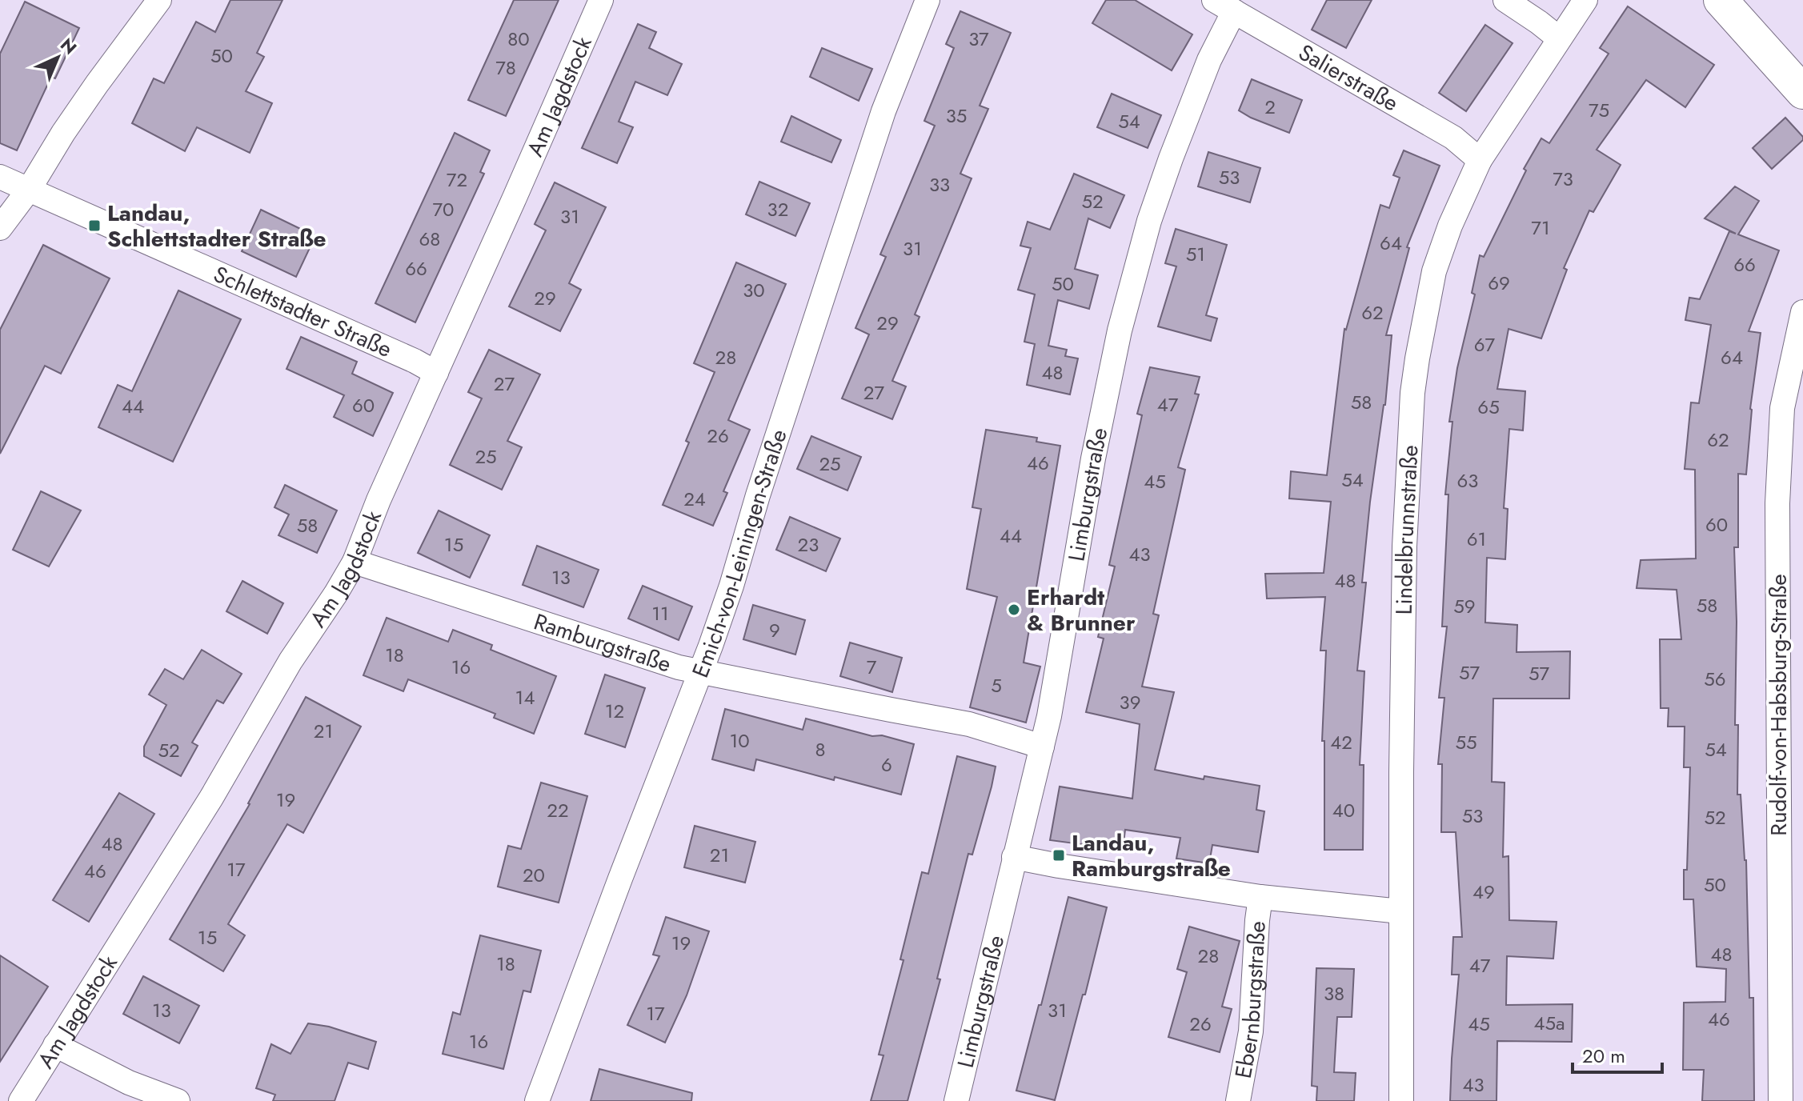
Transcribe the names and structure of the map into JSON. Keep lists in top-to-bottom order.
{
  "streets": {
    "street": [
      "Salierstraße",
      "Am Jagdstock",
      "Schlettstadter Straße",
      "Limburgstraße",
      "Lindelbrunnstraße",
      "Emich-von-Leiningen-Straße",
      "Ramburgstraße",
      "Rudolf-von-Habsburg-Straße",
      "Ebernburgstraße"
    ]
  },
  "crossings": [
    ["Salierstraße", "Limburgstraße"],
    ["Salierstraße", "Lindelbrunnstraße"],
    ["Am Jagdstock", "Schlettstadter Straße"],
    ["Am Jagdstock", "Ramburgstraße"],
    ["Limburgstraße", "Ramburgstraße"],
    ["Emich-von-Leiningen-Straße", "Ramburgstraße"]
  ],
  "places": {
    "transit": ["Landau, Schlettstadter Straße", "Landau, Ramburgstraße"],
    "other": ["Erhardt & Brunner"]
  },
  "house_numbers": [
    "80",
    "37",
    "50",
    "78",
    "2",
    "75",
    "35",
    "54",
    "53",
    "73",
    "72",
    "33",
    "52",
    "70",
    "32",
    "31",
    "71",
    "68",
    "64",
    "31",
    "51",
    "66",
    "66",
    "69",
    "50",
    "30",
    "29",
    "62",
    "29",
    "67",
    "28",
    "64",
    "48",
    "27",
    "27",
    "58",
    "47",
    "60",
    "44",
    "65",
    "26",
    "62",
    "25",
    "46",
    "25",
    "54",
    "63",
    "45",
    "24",
    "60",
    "58",
    "44",
    "61",
    "15",
    "23",
    "43",
    "13",
    "48",
    "58",
    "59",
    "11",
    "9",
    "18",
    "16",
    "7",
    "57",
    "57",
    "56",
    "5",
    "14",
    "39",
    "12",
    "21",
    "10",
    "42",
    "55",
    "8",
    "54",
    "52",
    "6",
    "19",
    "22",
    "40",
    "53",
    "52",
    "48",
    "21",
    "17",
    "46",
    "20",
    "50",
    "49",
    "15",
    "19",
    "48",
    "28",
    "18",
    "47",
    "38",
    "13",
    "31",
    "17",
    "46",
    "45a",
    "26",
    "45",
    "16",
    "43"
  ],
  "scale_bar": "20 m",
  "north": "top right"
}
